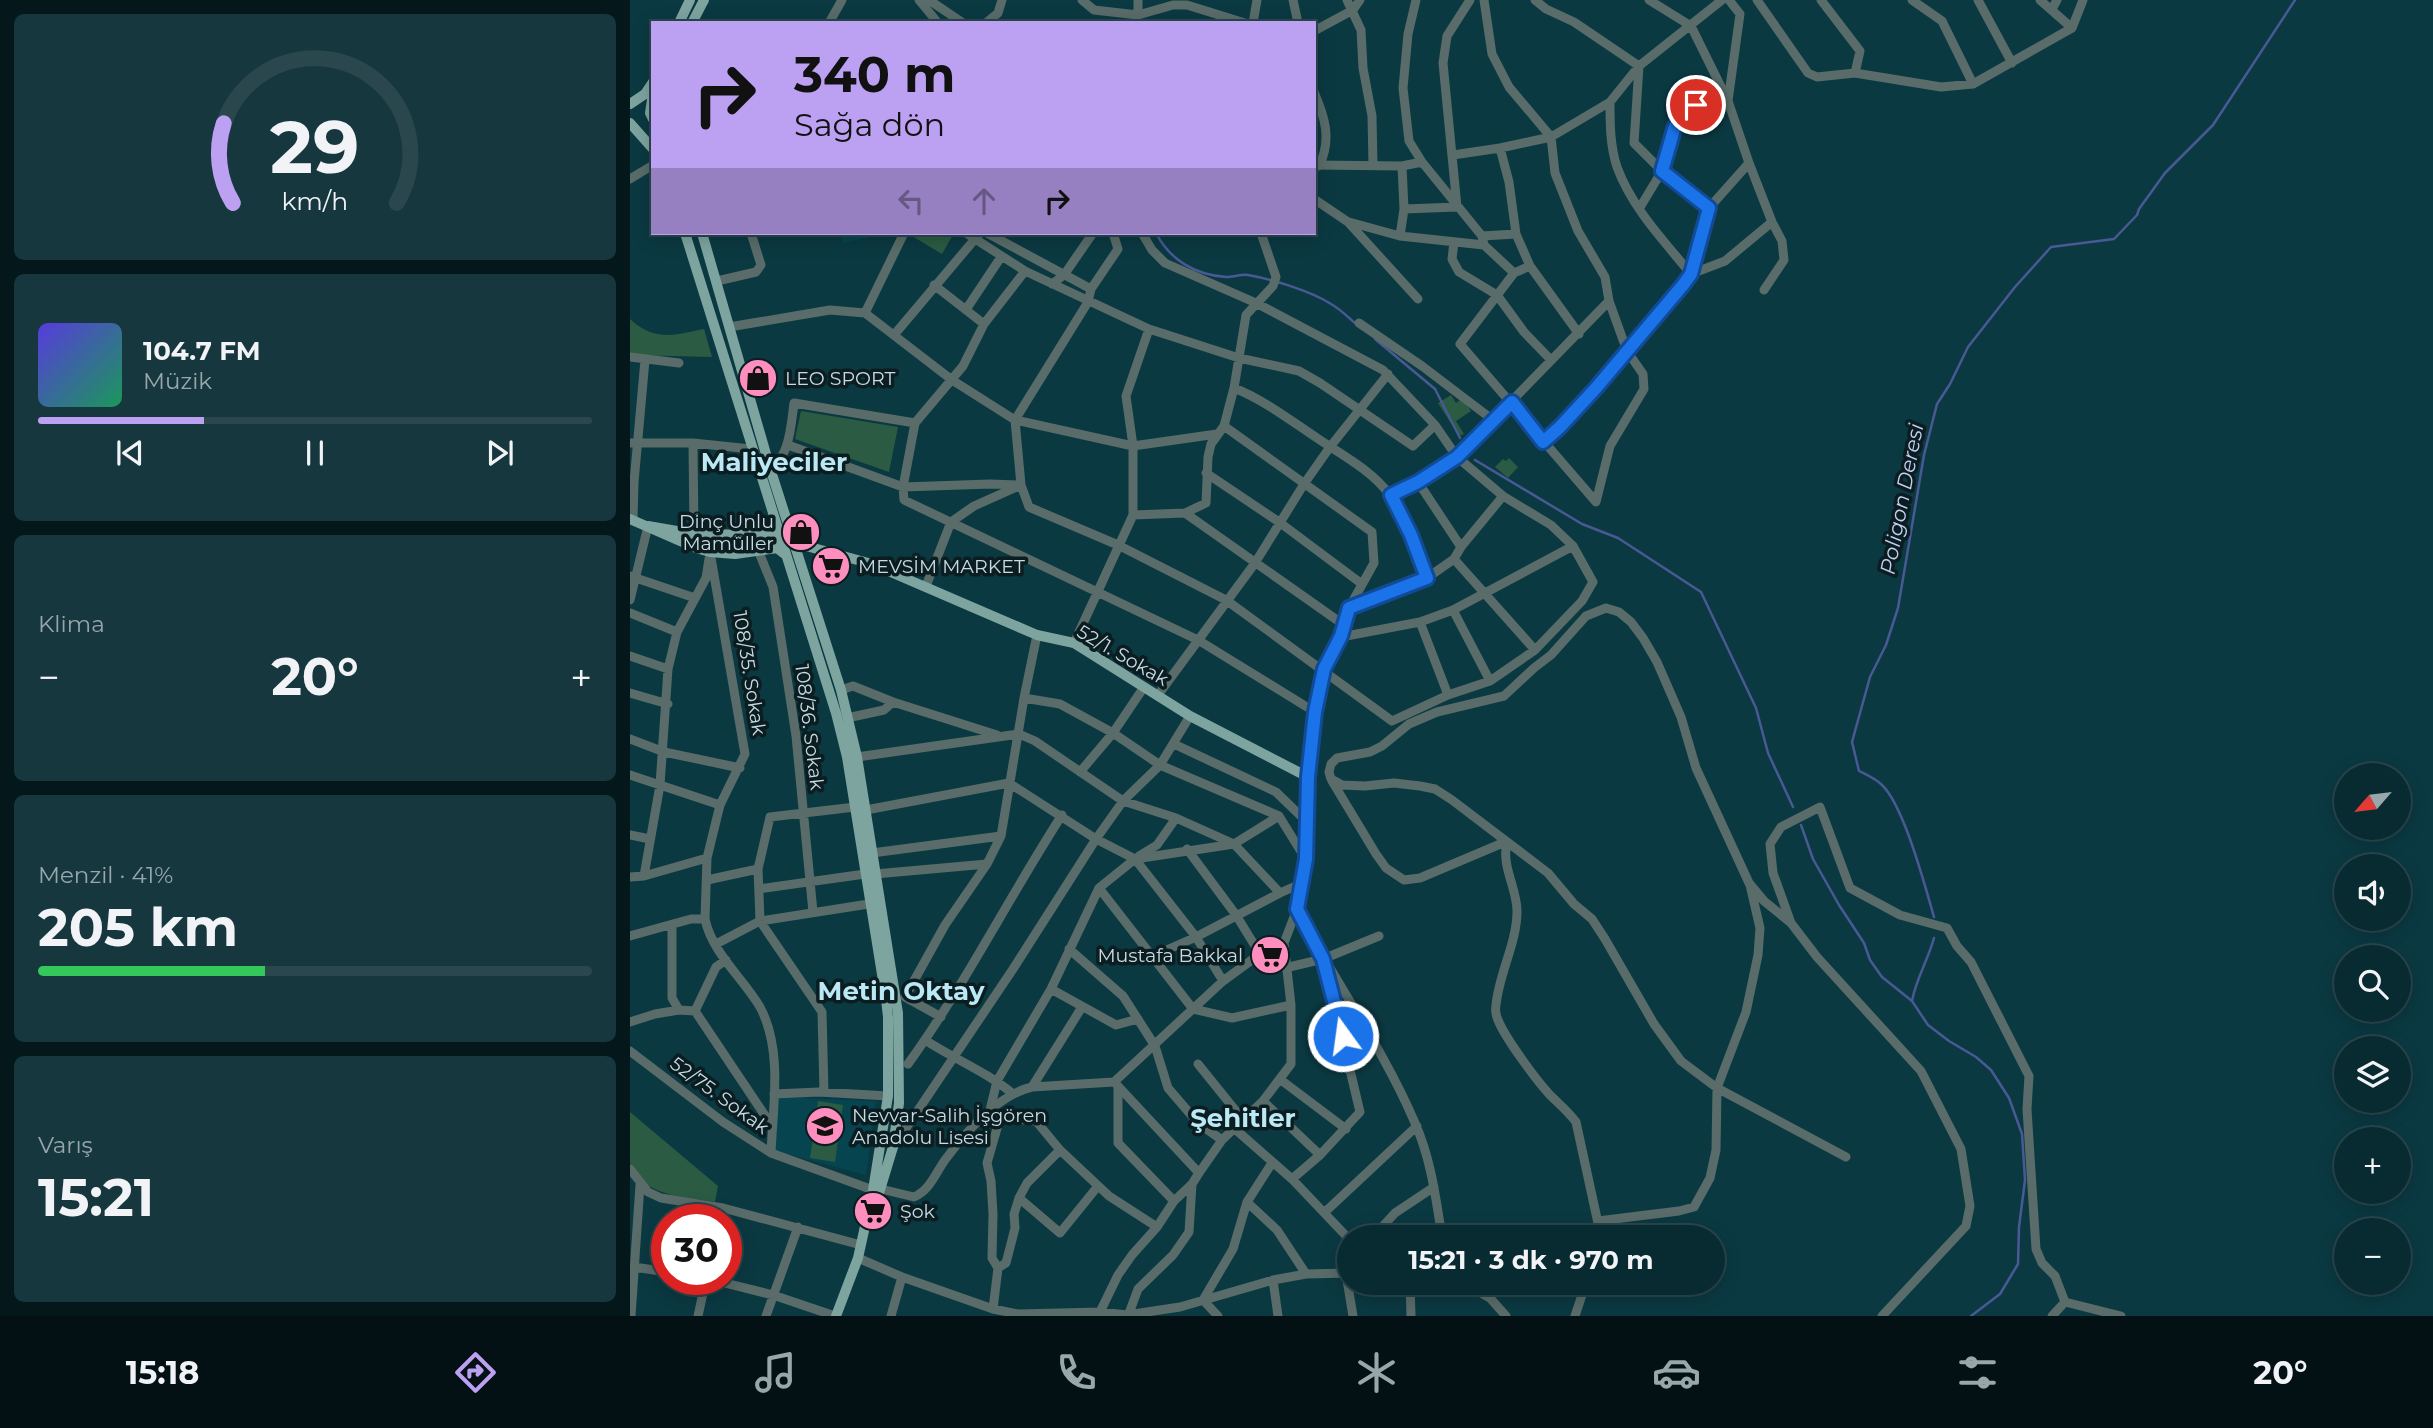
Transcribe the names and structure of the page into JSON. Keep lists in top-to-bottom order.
{
  "streets": {
    "main road": ["52/1. Sokak"],
    "street": ["108/35. Sokak", "108/36. Sokak", "52/75. Sokak"]
  },
  "crossings": [
    ["108/35. Sokak", "52/75. Sokak"]
  ],
  "districts": ["Maliyeciler", "Metin Oktay", "Şehitler"],
  "water": ["Poligon Deresi"],
  "places": {
    "shop": ["LEO SPORT", "Dinç Unlu Mamüller"],
    "supermarket": ["MEVSİM MARKET", "Mustafa Bakkal", "Şok"],
    "school or university": ["Nevvar-Salih İşgören Anadolu Lisesi"]
  },
  "north": "bottom left",
  "page": {
    "turn": ["340 m", "Sağa dön"],
    "song": ["104.7 FM", "Müzik"],
    "tile": [
      "Klima",
      ["Menzil · 41%", "205 km"],
      ["Varış", "15:21"]
    ],
    "heat": ["−", "20°", "+"],
    "map_buttons": ["+", "−"],
    "limit": "30",
    "trip": "15:21 · 3 dk · 970 m",
    "tabs": ["15:18", "20°"],
    "gauge": ["29", "km/h"]
  }
}
